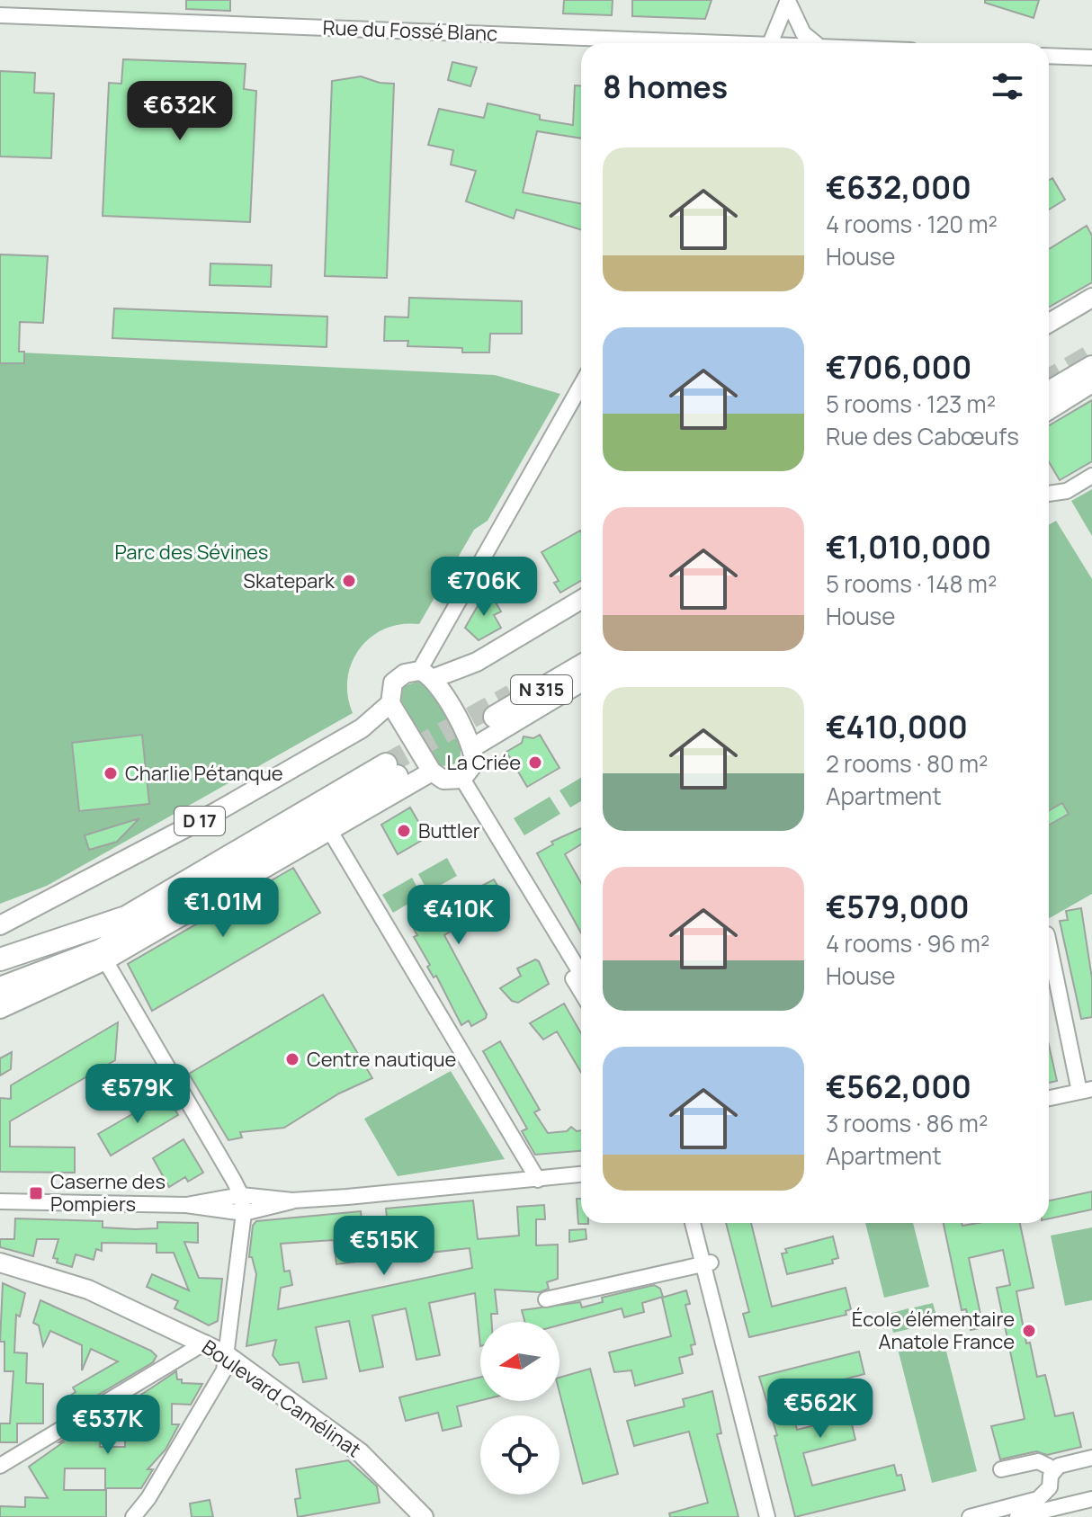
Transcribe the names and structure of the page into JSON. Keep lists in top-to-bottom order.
{
  "streets": {
    "highway": ["N 315"],
    "main road": ["D 17", "Boulevard Camélinat"],
    "street": ["Rue du Fossé Blanc"]
  },
  "parks": ["Parc des Sévines"],
  "places": {
    "other": [
      "Skatepark",
      "La Criée",
      "Charlie Pétanque",
      "Buttler",
      "Centre nautique",
      "École élémentaire Anatole France"
    ],
    "transit": ["Caserne des Pompiers"]
  },
  "north": "left",
  "page": {
    "heading": "8 homes",
    "price": [
      "€632K",
      "€706K",
      "€1.01M",
      "€410K",
      "€579K",
      "€515K",
      "€562K",
      "€537K"
    ],
    "list": [
      {
        "name": "€632,000",
        "note": "4 rooms · 120 m² · House"
      },
      {
        "name": "€706,000",
        "note": "5 rooms · 123 m² · Rue des Cabœufs"
      },
      {
        "name": "€1,010,000",
        "note": "5 rooms · 148 m² · House"
      },
      {
        "name": "€410,000",
        "note": "2 rooms · 80 m² · Apartment"
      },
      {
        "name": "€579,000",
        "note": "4 rooms · 96 m² · House"
      },
      {
        "name": "€562,000",
        "note": "3 rooms · 86 m² · Apartment"
      }
    ]
  }
}
